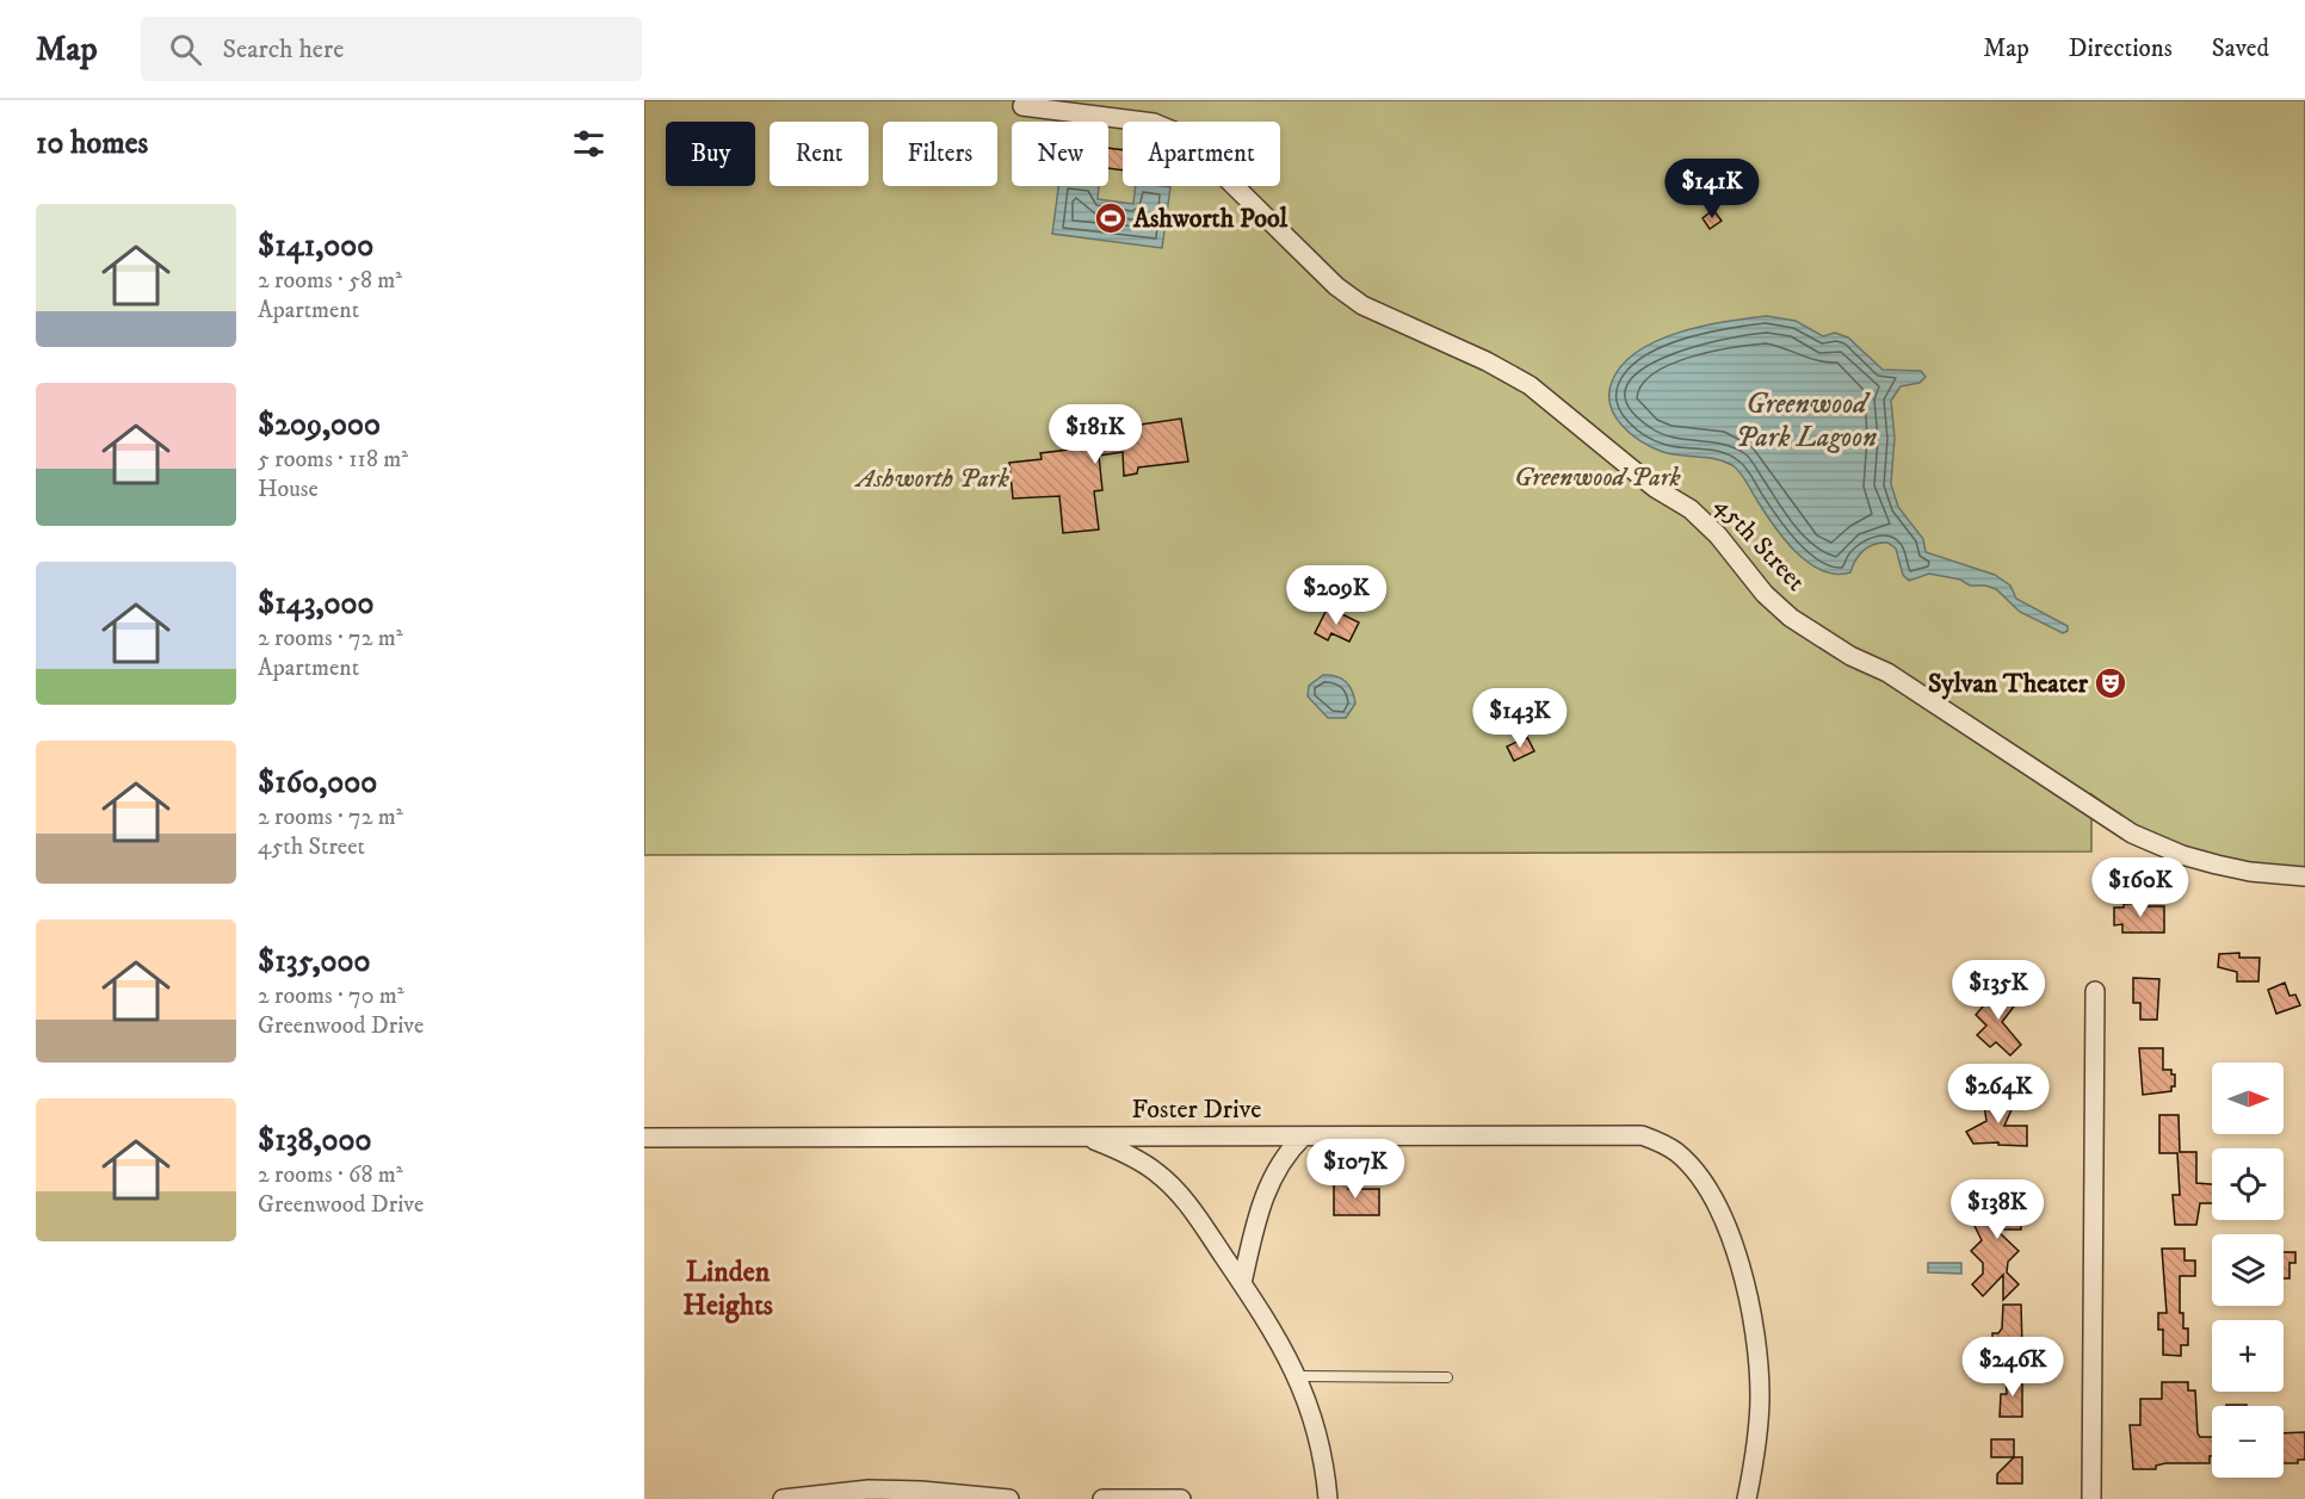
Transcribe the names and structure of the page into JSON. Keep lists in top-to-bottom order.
{
  "streets": {
    "street": ["45th Street", "Foster Drive"]
  },
  "districts": ["Linden Heights"],
  "water": ["Greenwood Park Lagoon"],
  "parks": ["Greenwood Park", "Ashworth Park"],
  "places": {
    "sports": ["Ashworth Pool"],
    "theatre": ["Sylvan Theater"]
  },
  "north": "right",
  "page": {
    "header": "Map",
    "search": "Search here",
    "nav": ["Map", "Directions", "Saved"],
    "heading": "10 homes",
    "chip": [
      "Buy",
      "Rent",
      "Filters",
      "New",
      "Apartment"
    ],
    "price": [
      "$141K",
      "$181K",
      "$209K",
      "$143K",
      "$160K",
      "$135K",
      "$264K",
      "$107K",
      "$138K",
      "$246K"
    ],
    "list": [
      {
        "name": "$141,000",
        "note": "2 rooms · 58 m² · Apartment"
      },
      {
        "name": "$209,000",
        "note": "5 rooms · 118 m² · House"
      },
      {
        "name": "$143,000",
        "note": "2 rooms · 72 m² · Apartment"
      },
      {
        "name": "$160,000",
        "note": "2 rooms · 72 m² · 45th Street"
      },
      {
        "name": "$135,000",
        "note": "2 rooms · 70 m² · Greenwood Drive"
      },
      {
        "name": "$138,000",
        "note": "2 rooms · 68 m² · Greenwood Drive"
      }
    ],
    "map_buttons": ["+", "−"]
  }
}
